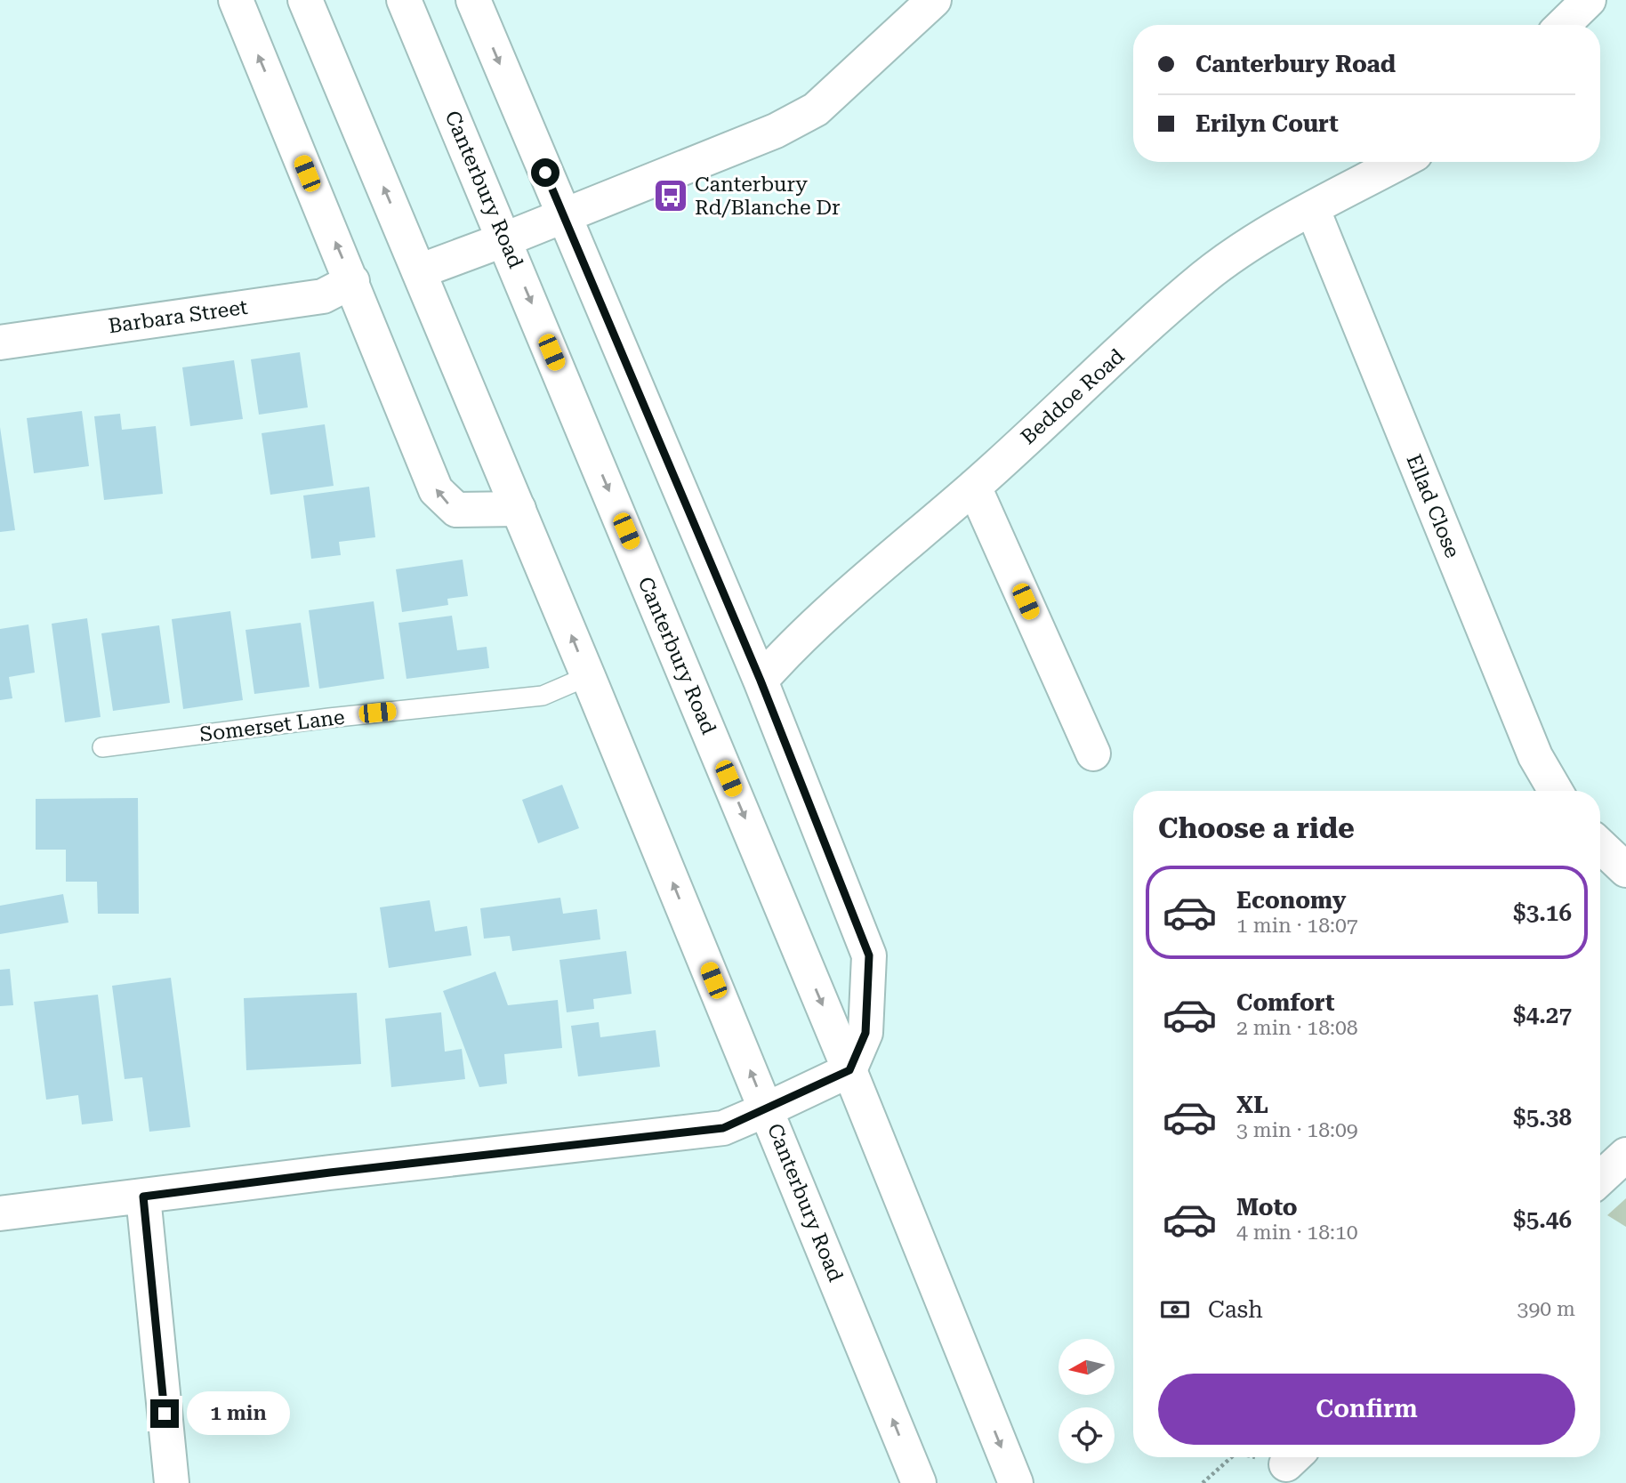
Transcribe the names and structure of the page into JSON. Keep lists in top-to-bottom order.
{
  "streets": {
    "street": [
      "Canterbury Road",
      "Barbara Street",
      "Beddoe Road",
      "Ellad Close"
    ],
    "lane": ["Somerset Lane"]
  },
  "crossings": [
    ["Canterbury Road", "Somerset Lane"],
    ["Beddoe Road", "Ellad Close"]
  ],
  "places": {
    "bus stop": ["Canterbury Rd/Blanche Dr"]
  },
  "north": "left",
  "page": {
    "banner": ["Canterbury Road", "Erilyn Court"],
    "heading": "Choose a ride",
    "list": [
      {
        "name": "Economy",
        "note": "1 min · 18:07",
        "value": "$3.16"
      },
      {
        "name": "Comfort",
        "note": "2 min · 18:08",
        "value": "$4.27"
      },
      {
        "name": "XL",
        "note": "3 min · 18:09",
        "value": "$5.38"
      },
      {
        "name": "Moto",
        "note": "4 min · 18:10",
        "value": "$5.46"
      }
    ],
    "pay": ["Cash", "390 m"],
    "buttons": "Confirm",
    "bubble": "1 min"
  }
}
